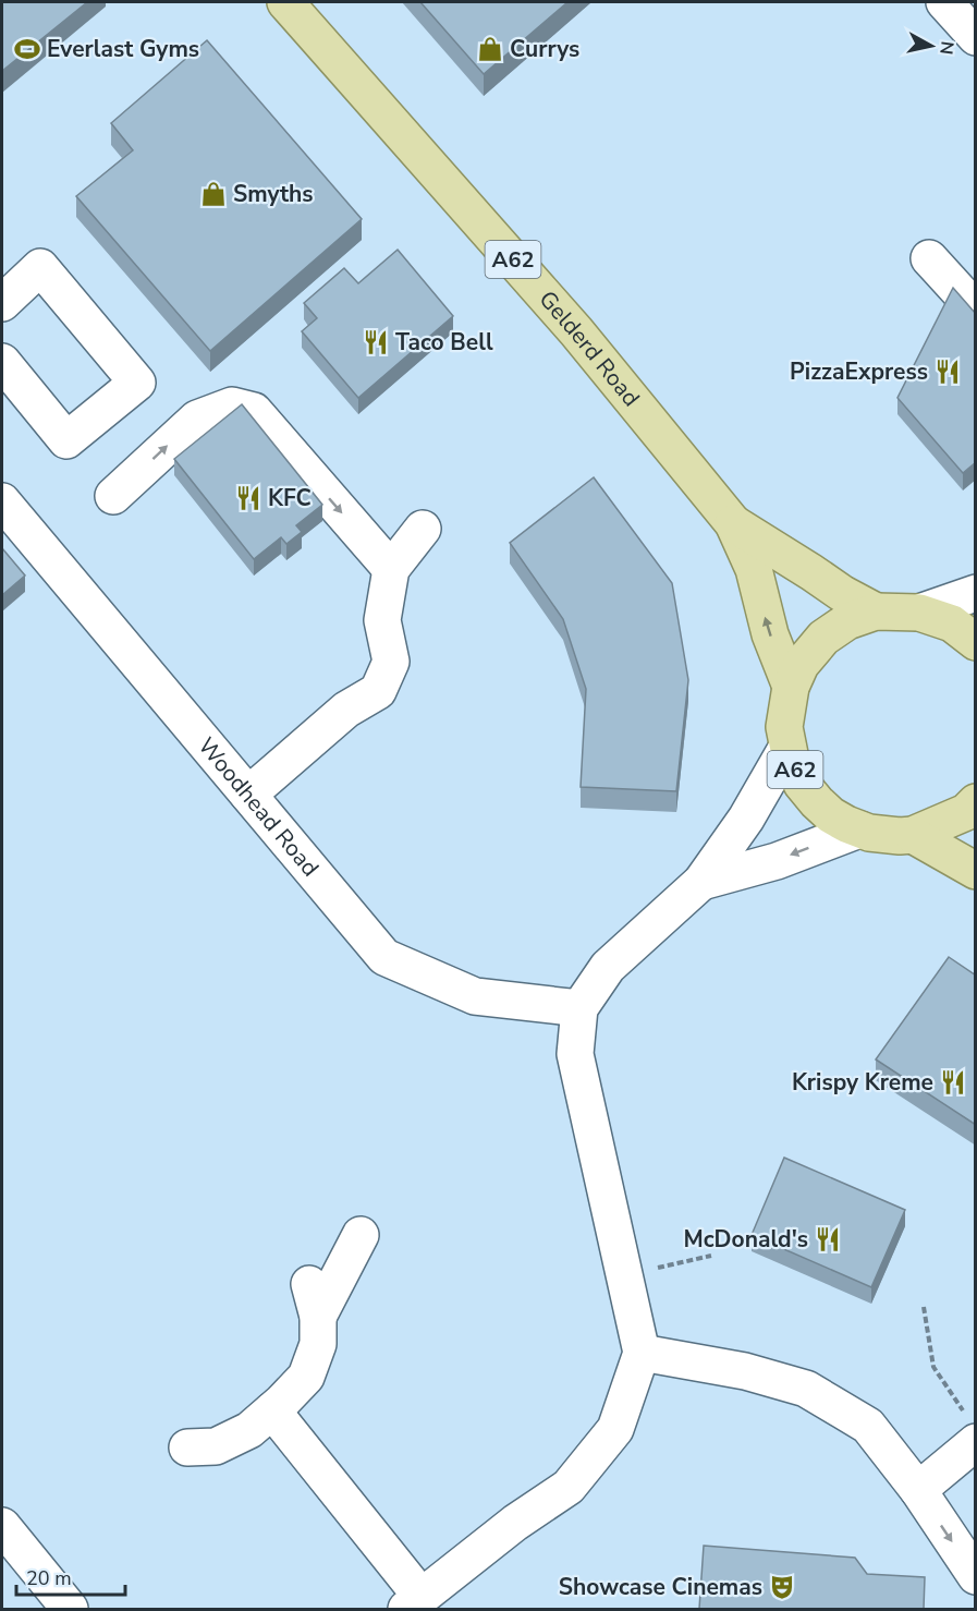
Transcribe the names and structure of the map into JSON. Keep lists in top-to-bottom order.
{
  "streets": {
    "main road": ["A62", "Gelderd Road"],
    "street": ["Woodhead Road"]
  },
  "places": {
    "sports": ["Everlast Gyms"],
    "shop": ["Currys", "Smyths"],
    "restaurant": [
      "Taco Bell",
      "PizzaExpress",
      "KFC",
      "Krispy Kreme",
      "McDonald's"
    ],
    "theatre": ["Showcase Cinemas"]
  },
  "scale_bar": "20 m",
  "north": "right"
}
